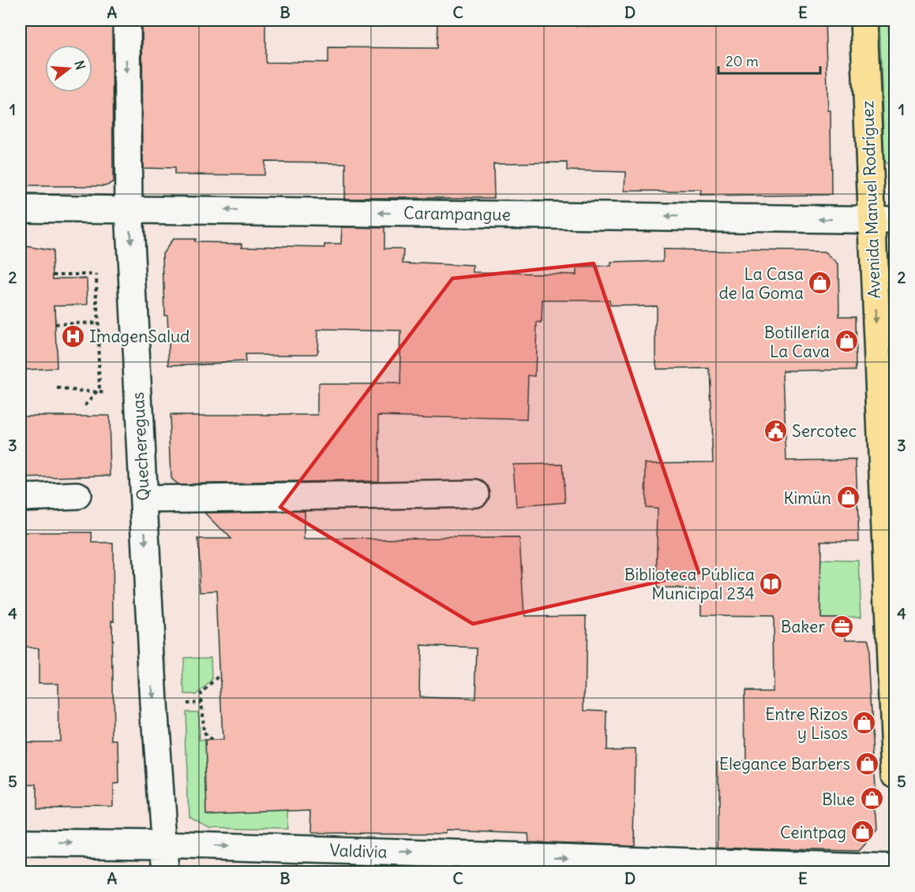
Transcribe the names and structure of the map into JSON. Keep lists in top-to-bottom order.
{
  "streets": {
    "main road": ["Avenida Manuel Rodríguez"],
    "street": ["Carampangue", "Quechereguas", "Valdivia"]
  },
  "crossings": [
    ["Avenida Manuel Rodríguez", "Carampangue"],
    ["Carampangue", "Quechereguas"],
    ["Quechereguas", "Valdivia"]
  ],
  "one_way": [
    "Avenida Manuel Rodríguez",
    "Carampangue",
    "Quechereguas",
    "Valdivia"
  ],
  "places": {
    "shop": [
      "La Casa de la Goma",
      "Botillería La Cava",
      "Kimün",
      "Entre Rizos y Lisos",
      "Elegance Barbers",
      "Blue",
      "Ceintpag"
    ],
    "hospital": ["ImagenSalud"],
    "public building": ["Sercotec"],
    "library": ["Biblioteca Pública Municipal 234"],
    "office": ["Baker"]
  },
  "scale_bar": "20 m",
  "north": "right",
  "grid": {
    "columns": [
      "A",
      "B",
      "C",
      "D",
      "E"
    ],
    "rows": [
      "1",
      "2",
      "3",
      "4",
      "5"
    ]
  }
}
